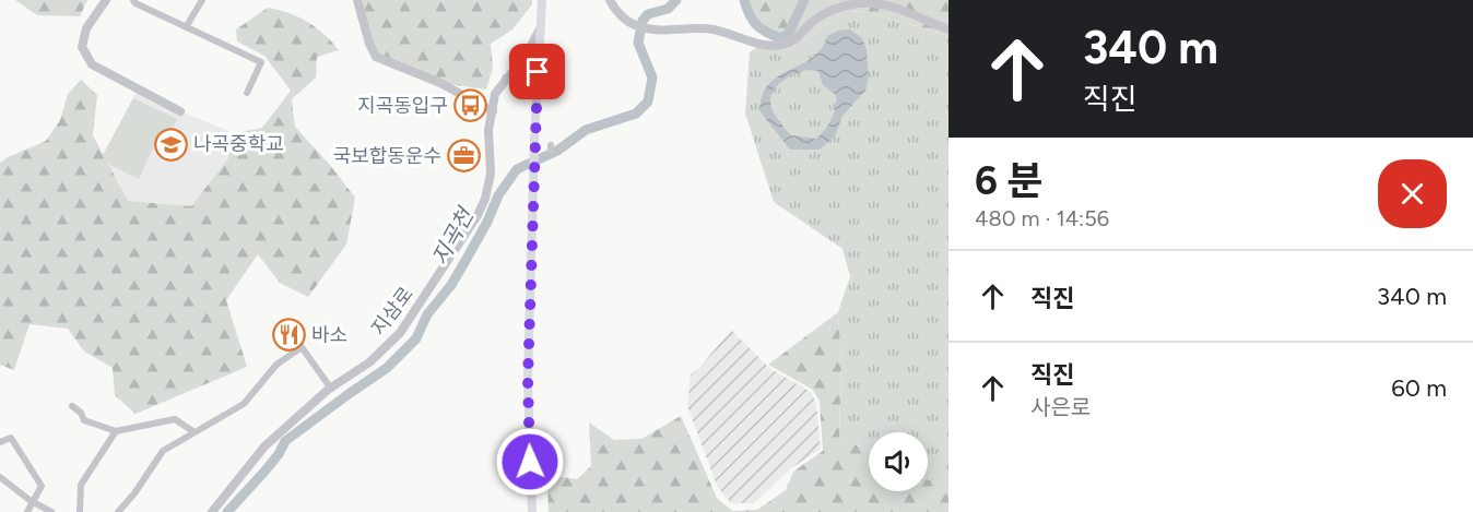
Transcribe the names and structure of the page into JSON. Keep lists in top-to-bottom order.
{
  "streets": {
    "street": ["지삼로"]
  },
  "water": ["지곡천"],
  "places": {
    "bus stop": ["지곡동입구"],
    "school or university": ["나곡중학교"],
    "office": ["국보합동운수"],
    "restaurant": ["바소"]
  },
  "page": {
    "turn": ["340 m", "직진"],
    "heading": ["6 분", "480 m · 14:56"],
    "list": [
      {
        "name": "직진",
        "value": "340 m"
      },
      {
        "name": "직진",
        "note": "사은로",
        "value": "60 m"
      }
    ]
  }
}
